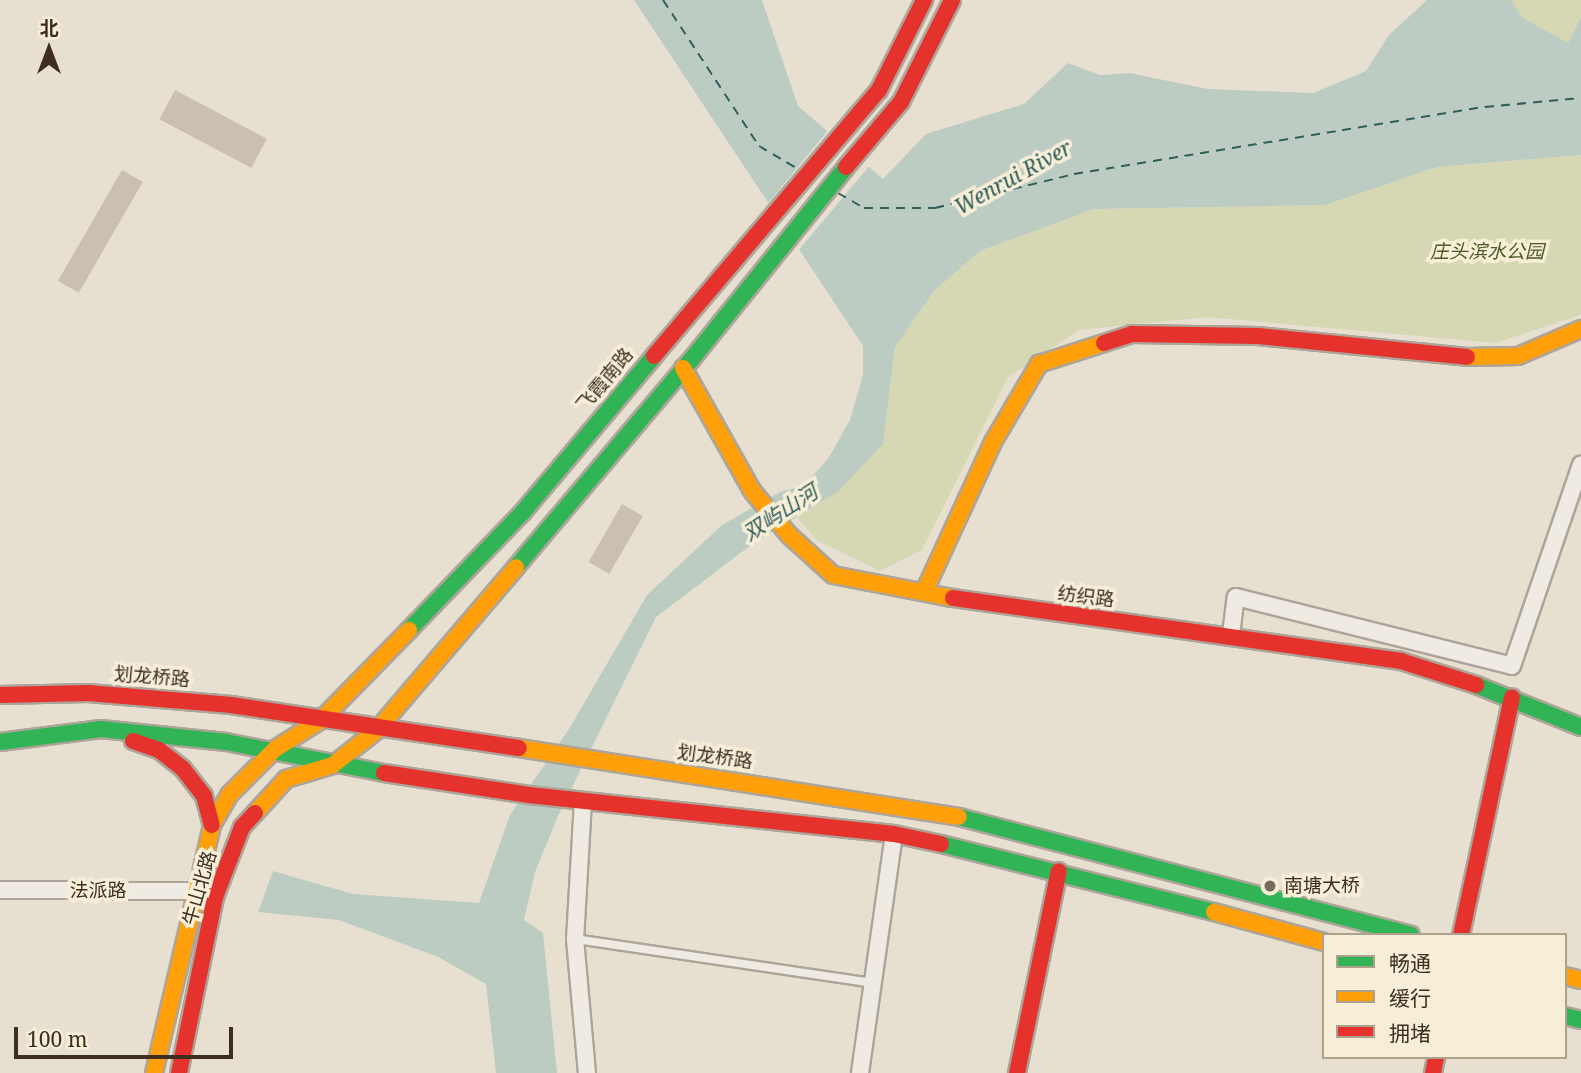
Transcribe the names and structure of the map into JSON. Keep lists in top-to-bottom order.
{
  "streets": {
    "main road": [
      "飞霞南路",
      "纺织路",
      "划龙桥路",
      "牛山北路"
    ],
    "street": ["法派路"]
  },
  "crossings": [
    ["飞霞南路", "划龙桥路"],
    ["飞霞南路", "牛山北路"],
    ["牛山北路", "法派路"]
  ],
  "water": ["Wenrui River", "双屿山河"],
  "parks": ["庄头滨水公园"],
  "places": ["南塘大桥"],
  "legend": ["畅通", "缓行", "拥堵"],
  "scale_bar": "100 m",
  "north": "top"
}
